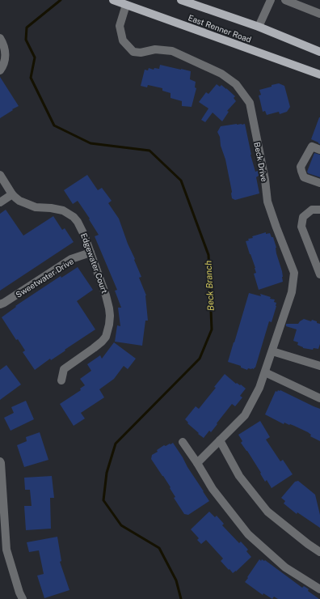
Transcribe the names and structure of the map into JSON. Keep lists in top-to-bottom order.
{
  "streets": {
    "main road": ["East Renner Road"],
    "street": ["Beck Drive", "Edgewater Court", "Sweetwater Drive"]
  },
  "crossings": [
    ["East Renner Road", "Beck Drive"],
    ["Edgewater Court", "Sweetwater Drive"]
  ],
  "water": ["Beck Branch"]
}
